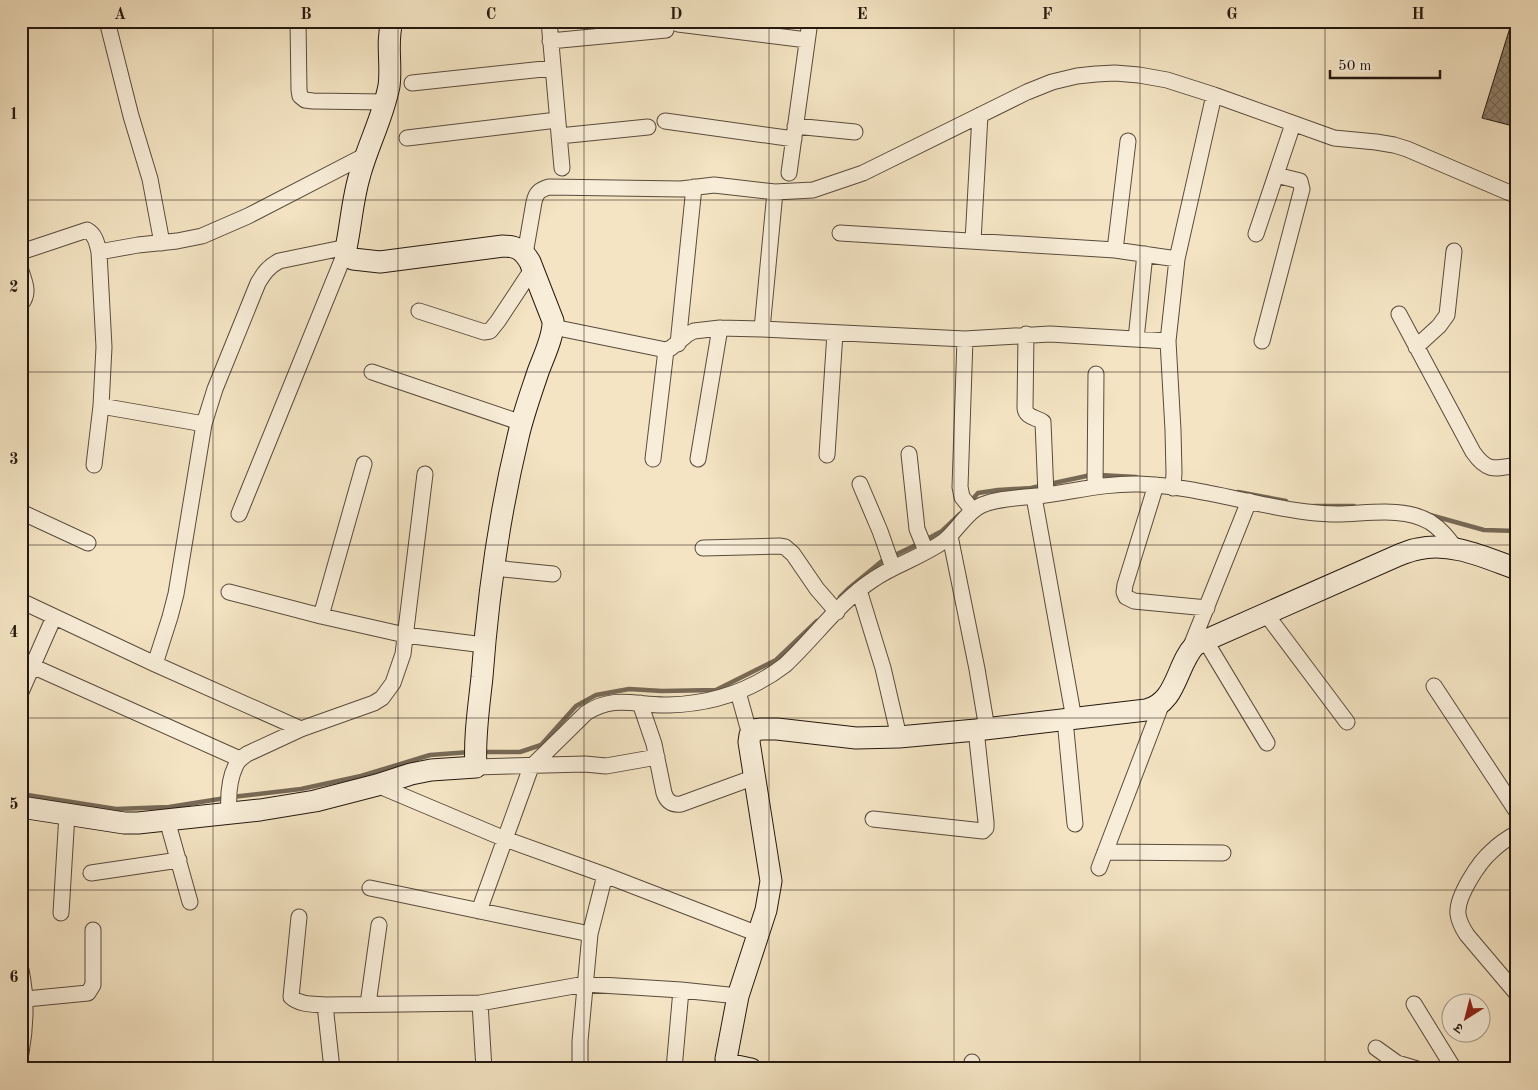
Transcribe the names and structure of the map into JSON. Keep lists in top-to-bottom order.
{
  "scale_bar": "50 m",
  "north": "bottom left",
  "grid": {
    "columns": [
      "A",
      "B",
      "C",
      "D",
      "E",
      "F",
      "G",
      "H"
    ],
    "rows": [
      "1",
      "2",
      "3",
      "4",
      "5",
      "6"
    ]
  }
}
